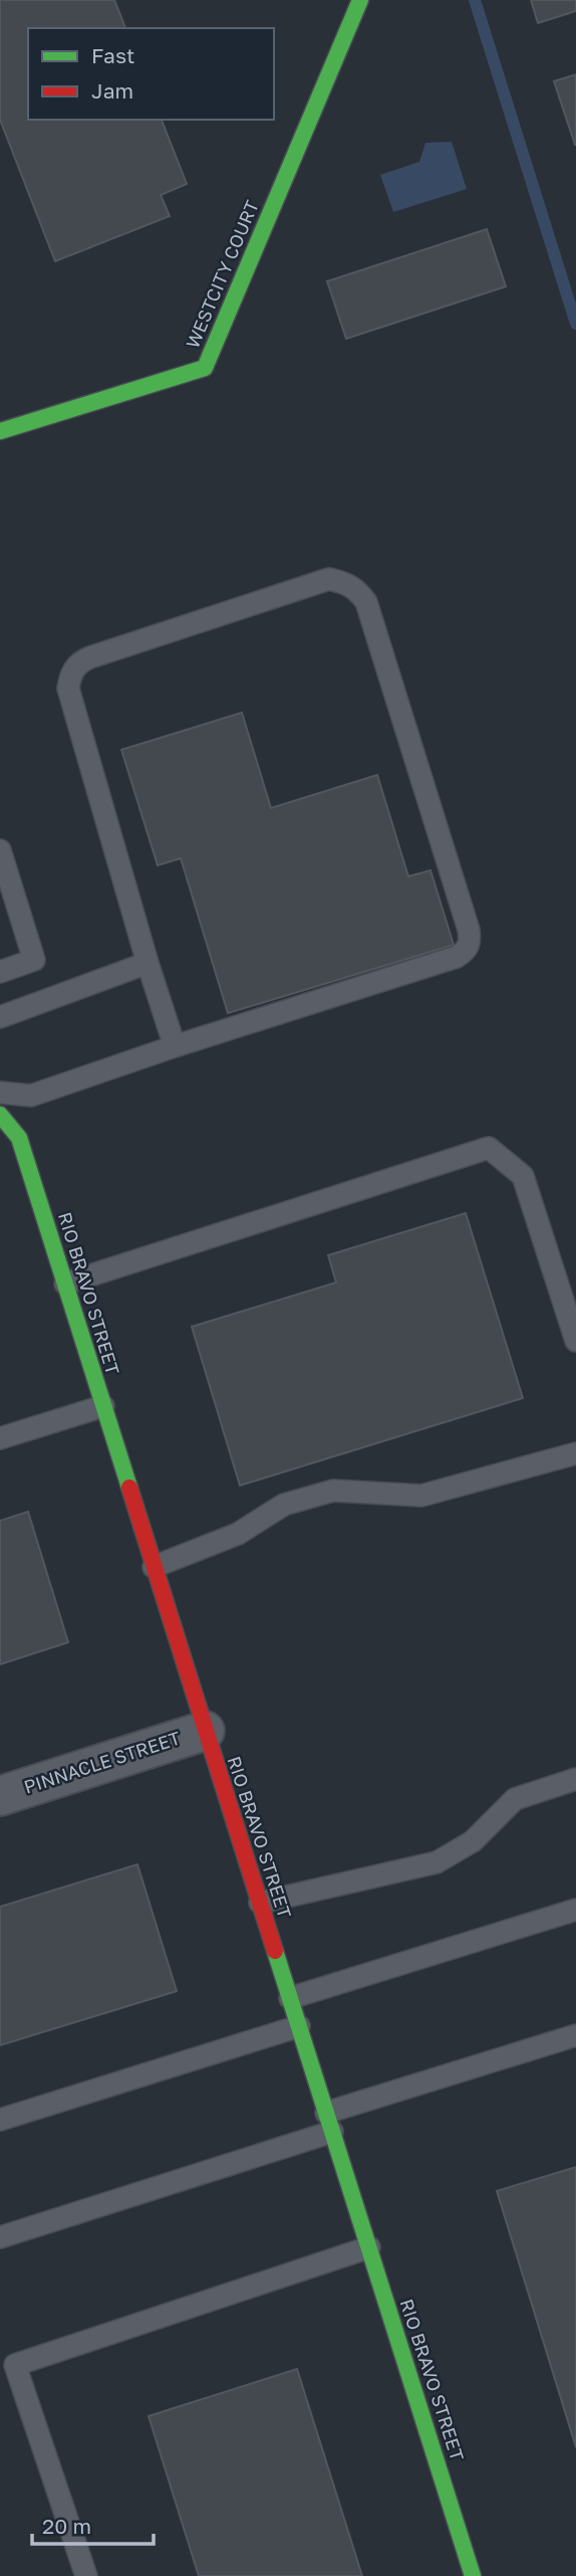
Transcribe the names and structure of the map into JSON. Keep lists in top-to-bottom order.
{
  "streets": {
    "street": ["WESTCITY COURT", "RIO BRAVO STREET", "PINNACLE STREET"]
  },
  "crossings": [
    ["RIO BRAVO STREET", "PINNACLE STREET"]
  ],
  "legend": ["Fast", "Jam"],
  "scale_bar": "20 m"
}
